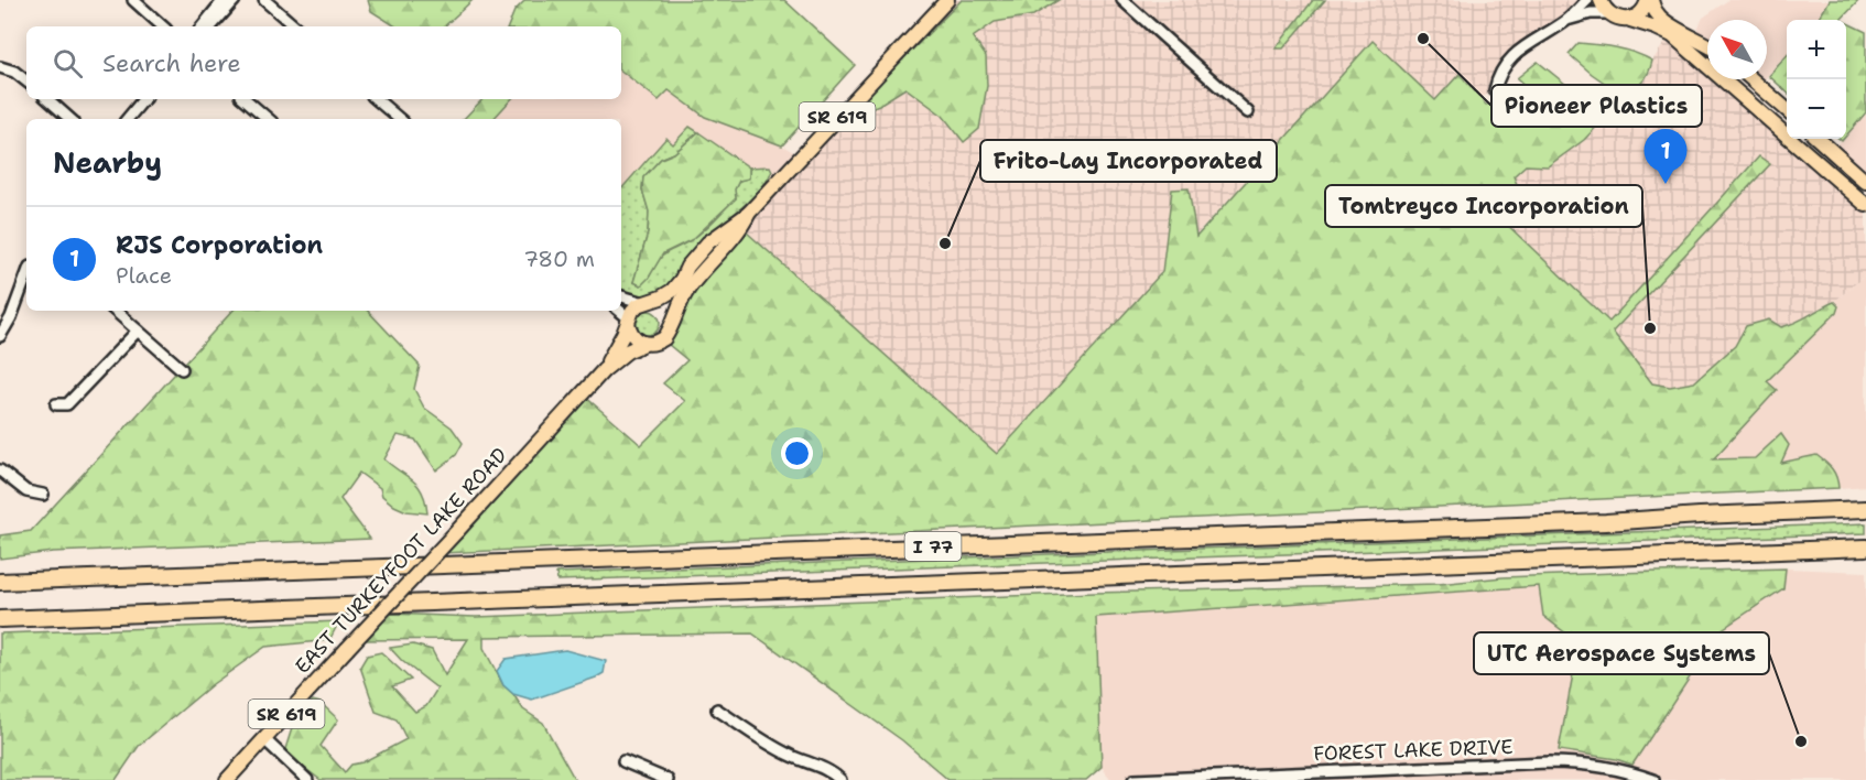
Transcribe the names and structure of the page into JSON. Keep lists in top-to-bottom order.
{
  "streets": {
    "highway": ["I 77"],
    "main road": ["SR 619", "EAST TURKEYFOOT LAKE ROAD"],
    "street": ["FOREST LAKE DRIVE"]
  },
  "places": [
    "Pioneer Plastics",
    "Frito-Lay Incorporated",
    "Tomtreyco Incorporation",
    "UTC Aerospace Systems"
  ],
  "north": "top left",
  "page": {
    "map_buttons": ["+", "−"],
    "search": "Search here",
    "heading": "Nearby",
    "pins": "1",
    "list": [
      {
        "mark": "1",
        "name": "RJS Corporation",
        "note": "Place",
        "value": "780 m"
      }
    ]
  }
}
